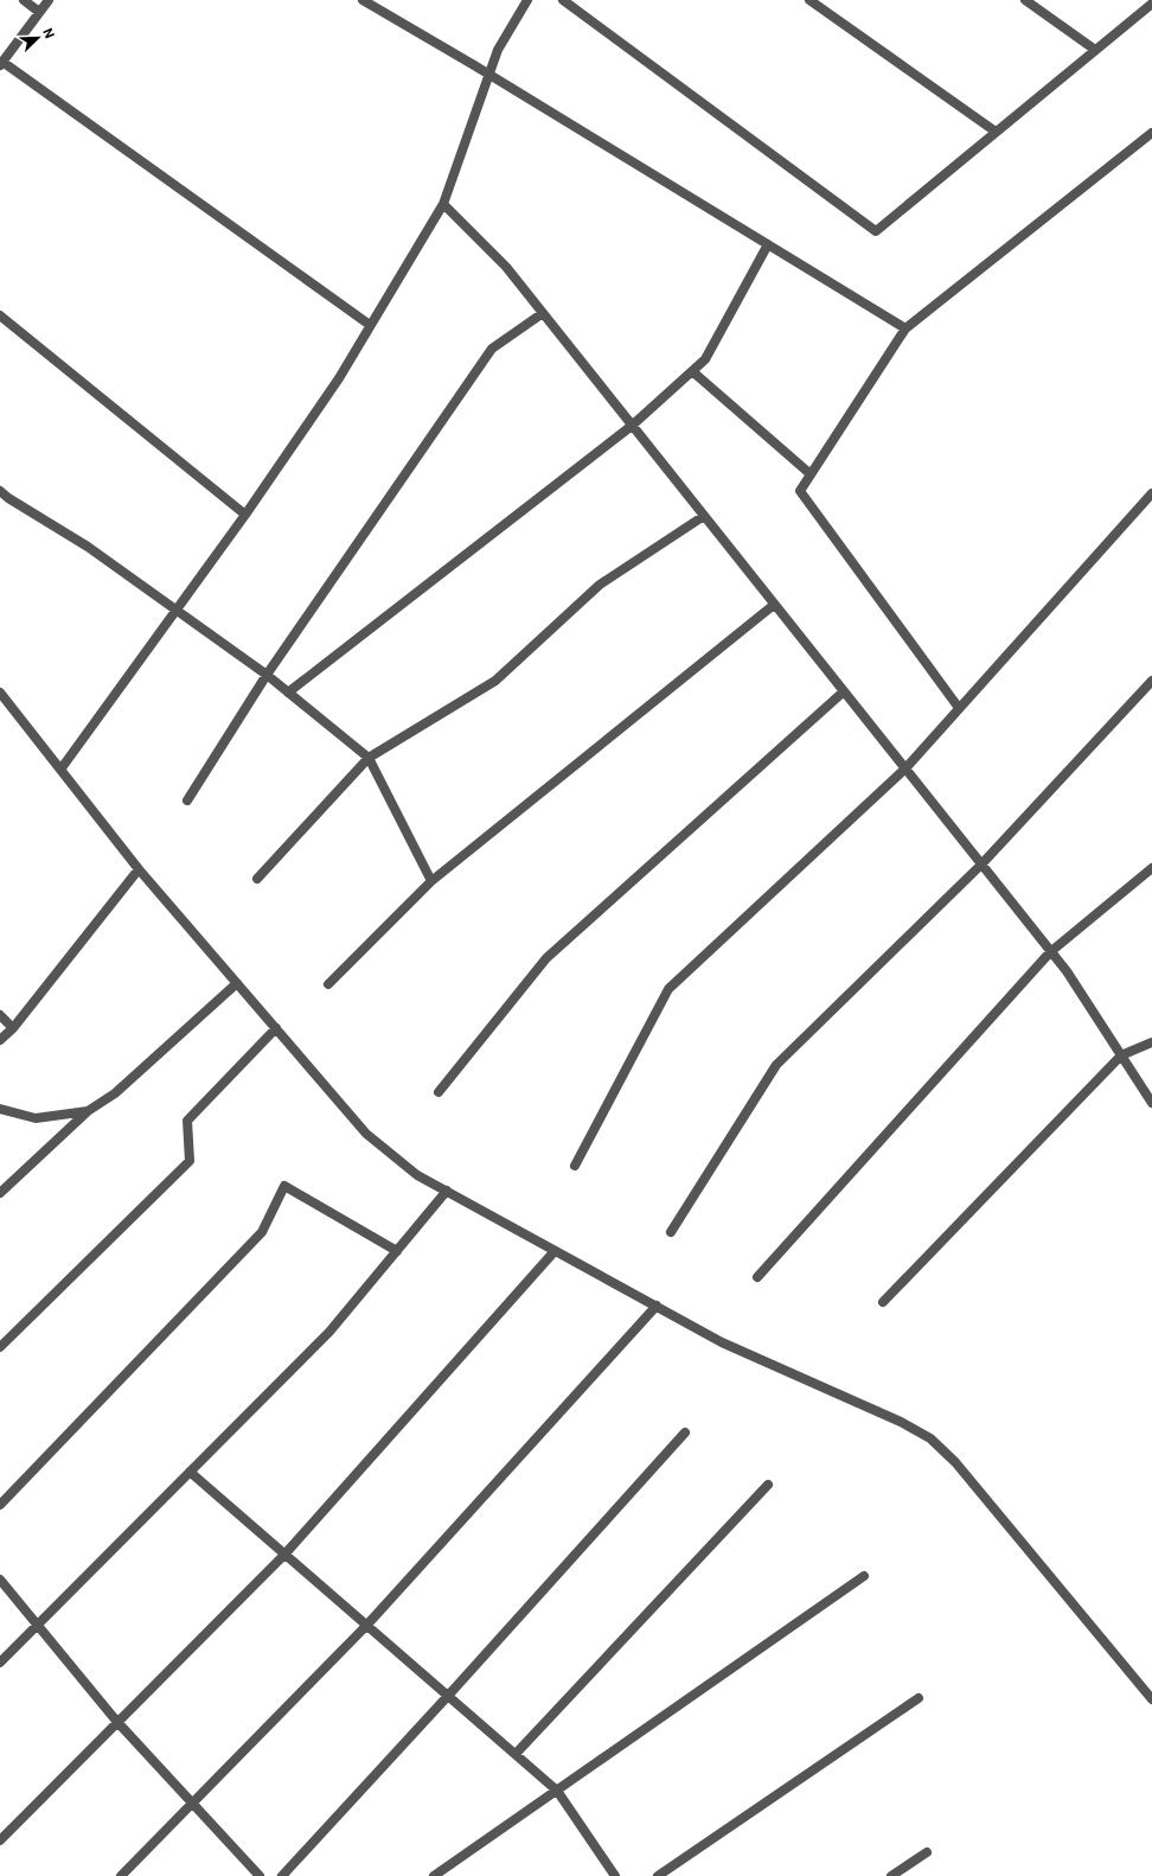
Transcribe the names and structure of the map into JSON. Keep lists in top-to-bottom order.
{
  "north": "top right"
}
